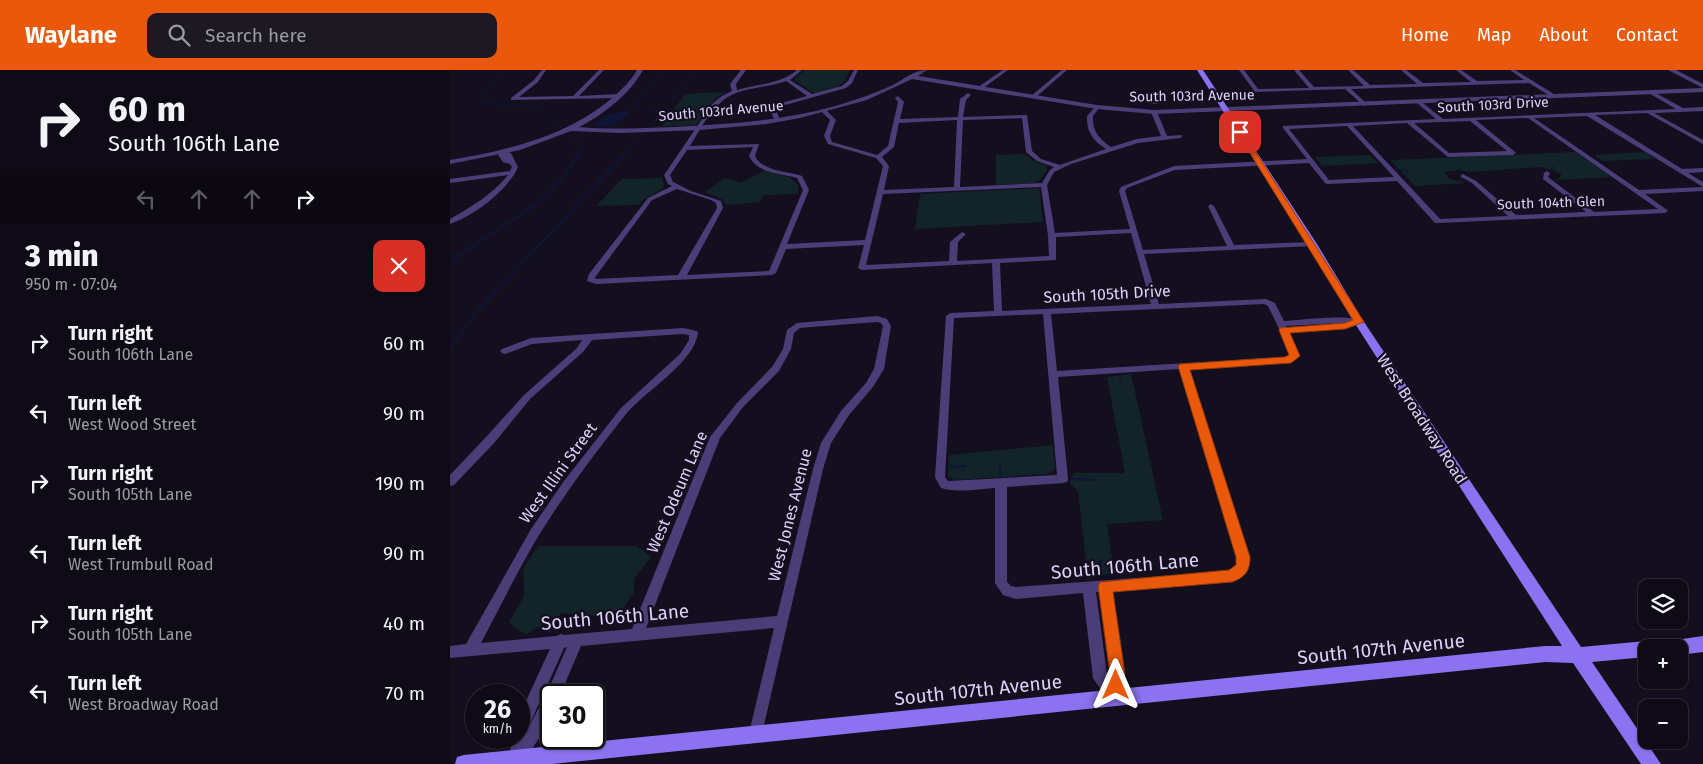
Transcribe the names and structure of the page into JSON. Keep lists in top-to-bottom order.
{
  "streets": {
    "main road": ["West Broadway Road", "South 107th Avenue"],
    "street": [
      "South 103rd Avenue",
      "South 103rd Drive",
      "South 104th Glen",
      "South 105th Drive",
      "West Illini Street",
      "West Odeum Lane",
      "West Jones Avenue",
      "South 106th Lane"
    ]
  },
  "crossings": [
    ["South 103rd Avenue", "West Broadway Road"],
    ["South 105th Drive", "South 106th Lane"],
    ["West Broadway Road", "South 107th Avenue"],
    ["West Illini Street", "South 106th Lane"],
    ["West Odeum Lane", "West Jones Avenue"],
    ["West Odeum Lane", "South 106th Lane"],
    ["West Jones Avenue", "South 106th Lane"],
    ["West Jones Avenue", "South 107th Avenue"]
  ],
  "page": {
    "header": "Waylane",
    "search": "Search here",
    "nav": [
      "Home",
      "Map",
      "About",
      "Contact"
    ],
    "turn": ["60 m", "South 106th Lane"],
    "heading": ["3 min", "950 m · 07:04"],
    "list": [
      {
        "name": "Turn right",
        "note": "South 106th Lane",
        "value": "60 m"
      },
      {
        "name": "Turn left",
        "note": "West Wood Street",
        "value": "90 m"
      },
      {
        "name": "Turn right",
        "note": "South 105th Lane",
        "value": "190 m"
      },
      {
        "name": "Turn left",
        "note": "West Trumbull Road",
        "value": "90 m"
      },
      {
        "name": "Turn right",
        "note": "South 105th Lane",
        "value": "40 m"
      },
      {
        "name": "Turn left",
        "note": "West Broadway Road",
        "value": "70 m"
      }
    ],
    "map_buttons": ["+", "−"],
    "speed": "26 km/h",
    "limit": "30"
  }
}
